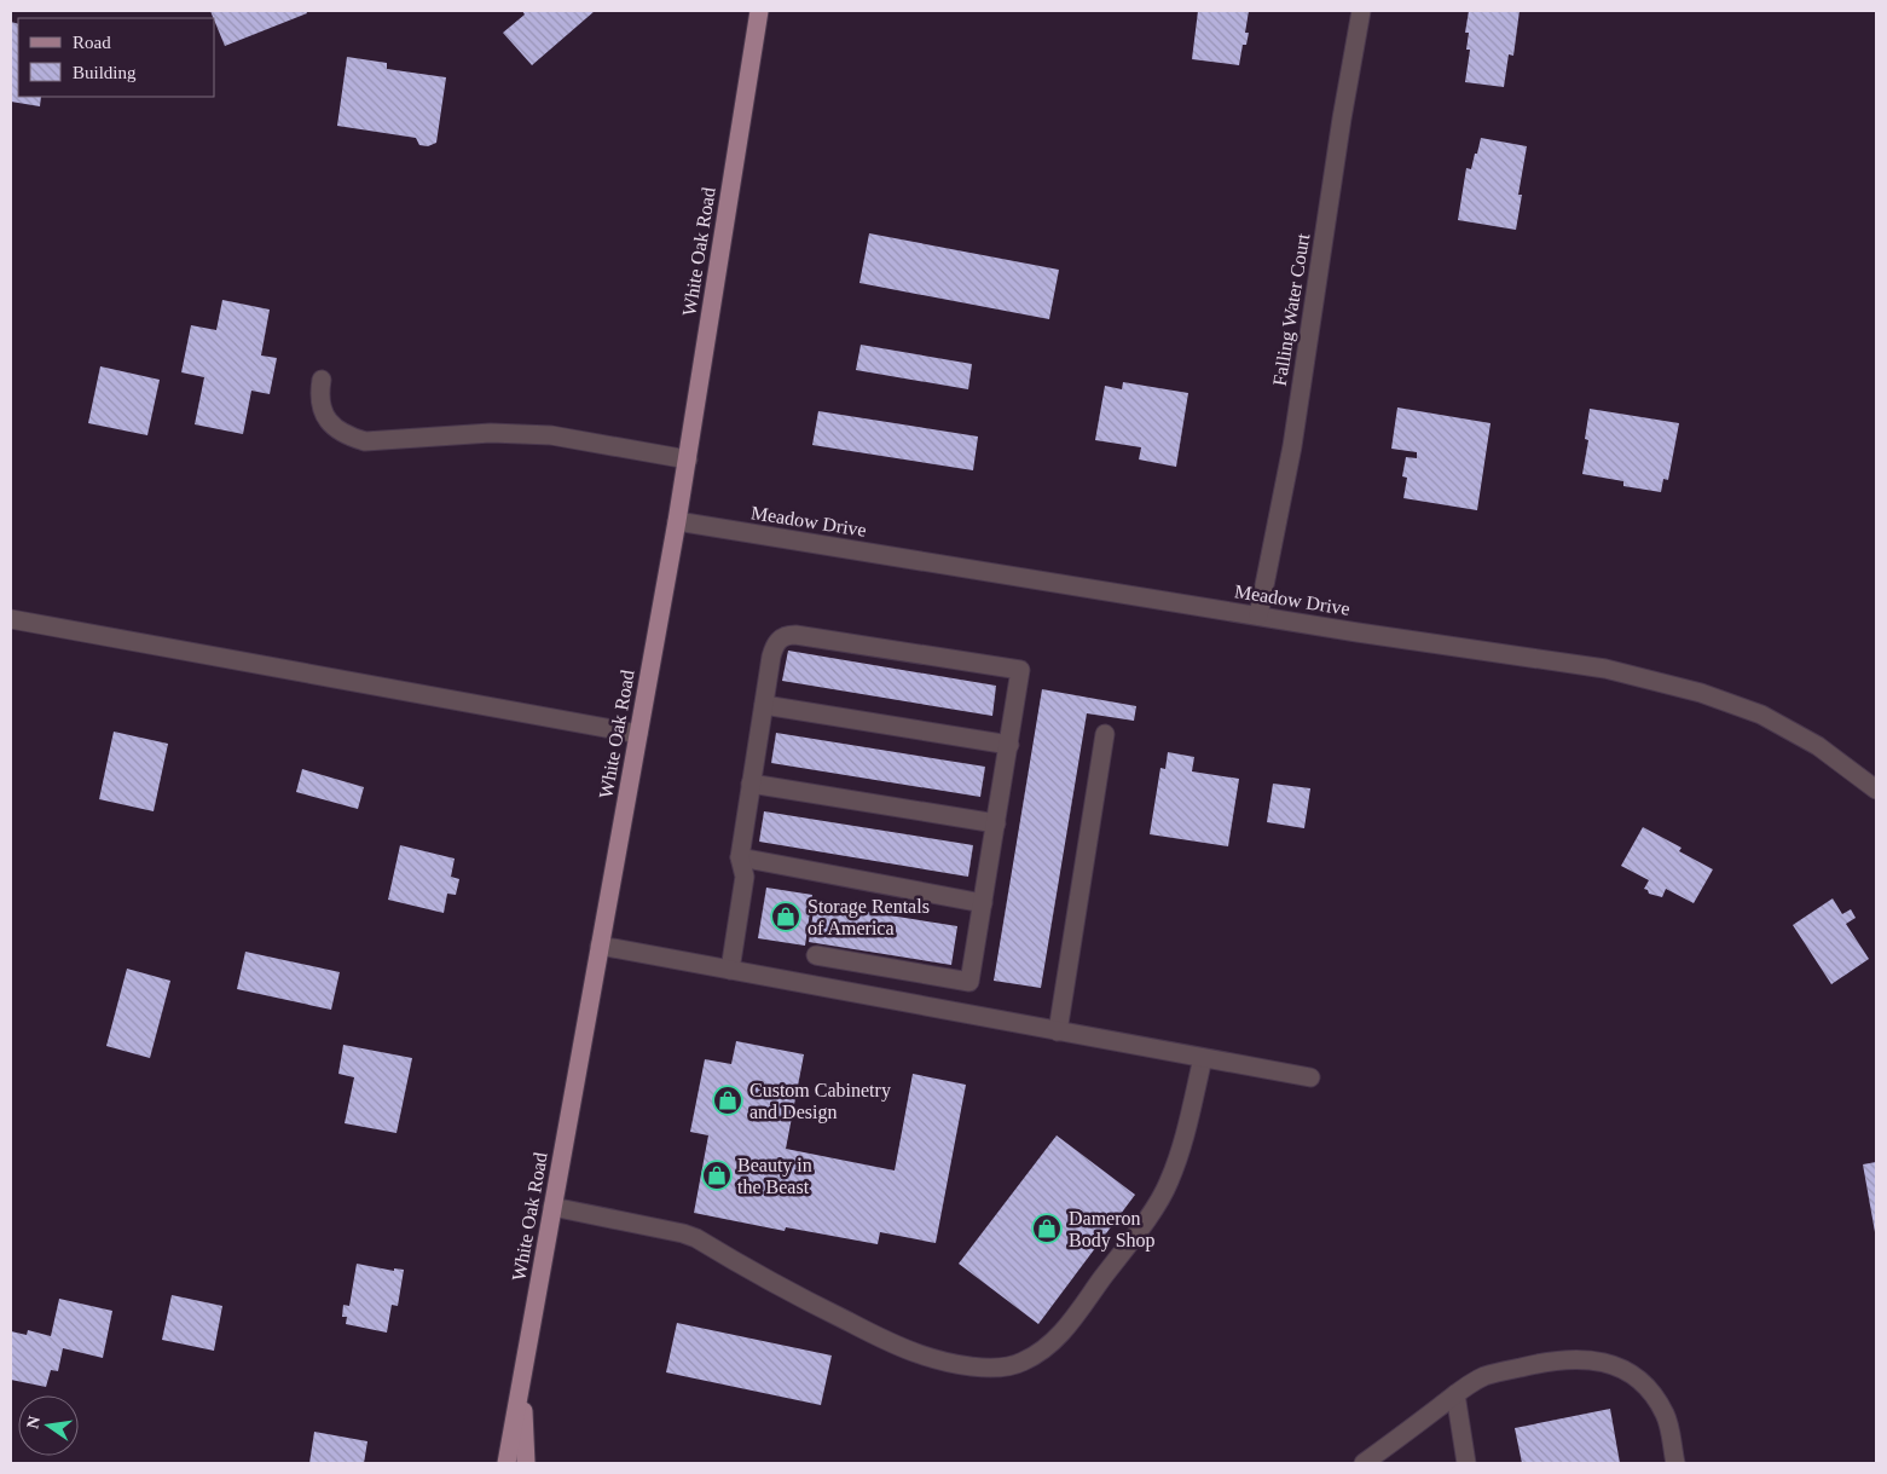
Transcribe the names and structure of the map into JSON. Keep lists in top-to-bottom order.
{
  "streets": {
    "main road": ["White Oak Road"],
    "street": ["Falling Water Court", "Meadow Drive"]
  },
  "crossings": [
    ["White Oak Road", "Meadow Drive"],
    ["Falling Water Court", "Meadow Drive"]
  ],
  "places": {
    "shop": [
      "Storage Rentals of America",
      "Custom Cabinetry and Design",
      "Beauty in the Beast",
      "Dameron Body Shop"
    ]
  },
  "legend": ["Road", "Building"],
  "north": "left"
}
